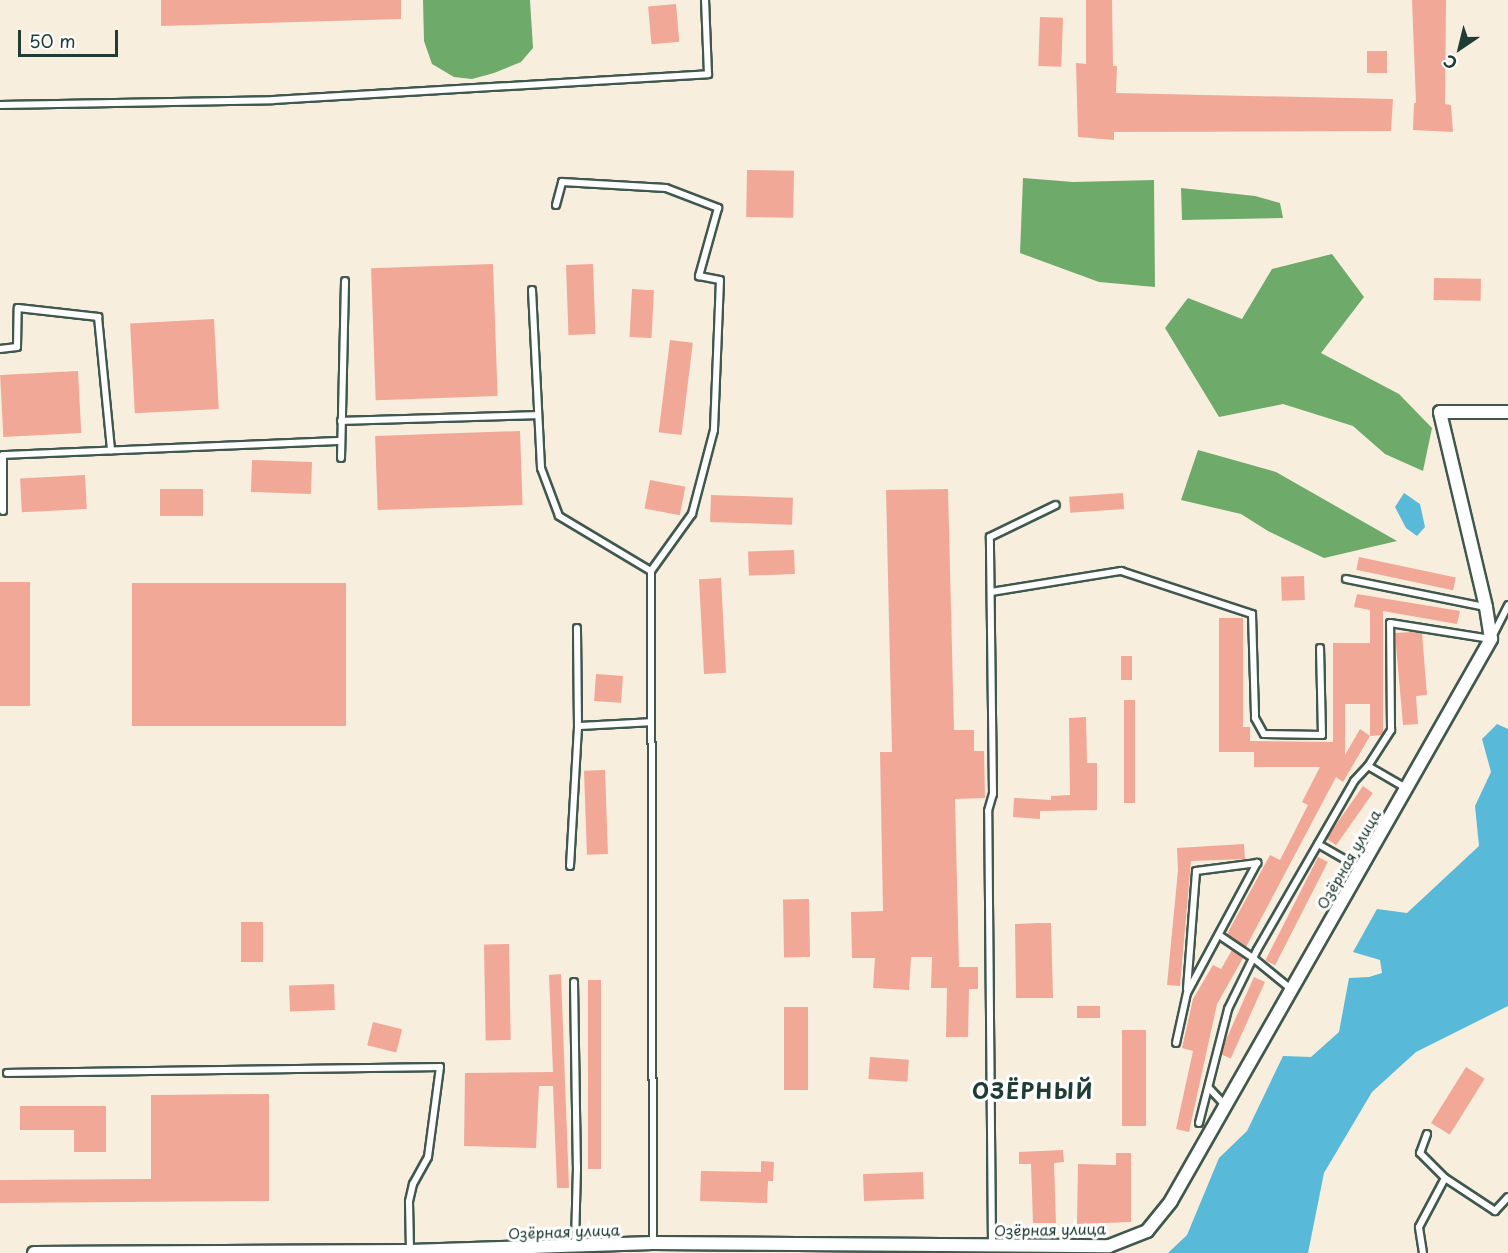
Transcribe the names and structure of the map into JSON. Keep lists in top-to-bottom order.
{
  "streets": {
    "street": ["Озёрная улица"]
  },
  "districts": ["ОЗЁРНЫЙ"],
  "scale_bar": "50 m",
  "north": "bottom left"
}
